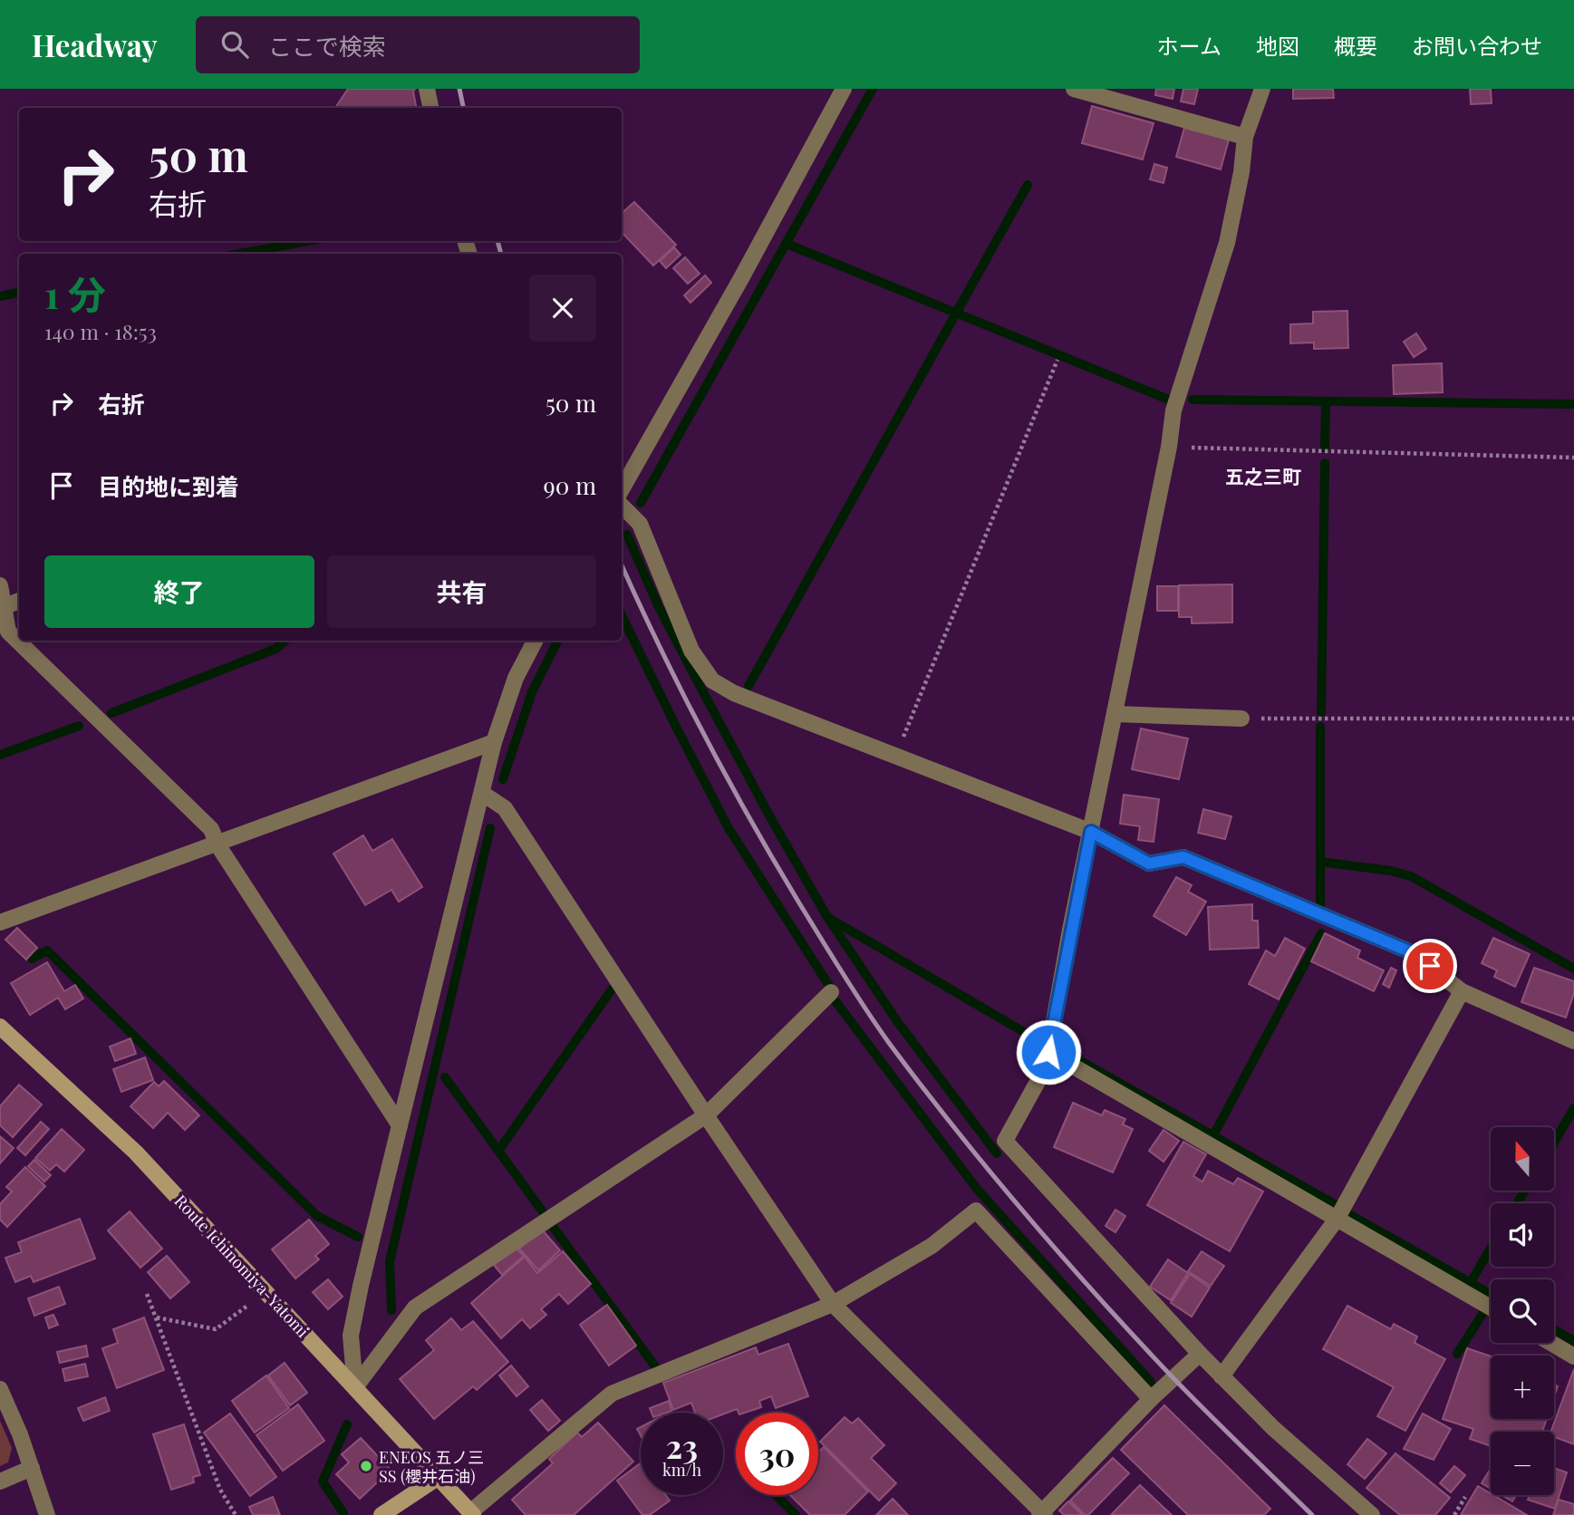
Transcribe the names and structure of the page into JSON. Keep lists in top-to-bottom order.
{
  "streets": {
    "main road": ["Route Ichinomiya-Yatomi"]
  },
  "districts": ["五之三町"],
  "places": ["ENEOS 五ノ三 SS (櫻井石油)"],
  "north": "top",
  "page": {
    "header": "Headway",
    "search": "ここで検索",
    "nav": [
      "ホーム",
      "地図",
      "概要",
      "お問い合わせ"
    ],
    "turn": ["50 m", "右折"],
    "heading": ["1 分", "140 m · 18:53"],
    "list": [
      {
        "name": "右折",
        "value": "50 m"
      },
      {
        "name": "目的地に到着",
        "value": "90 m"
      }
    ],
    "buttons": ["終了", "共有"],
    "map_buttons": ["+", "−"],
    "speed": "23 km/h",
    "limit": "30"
  }
}
